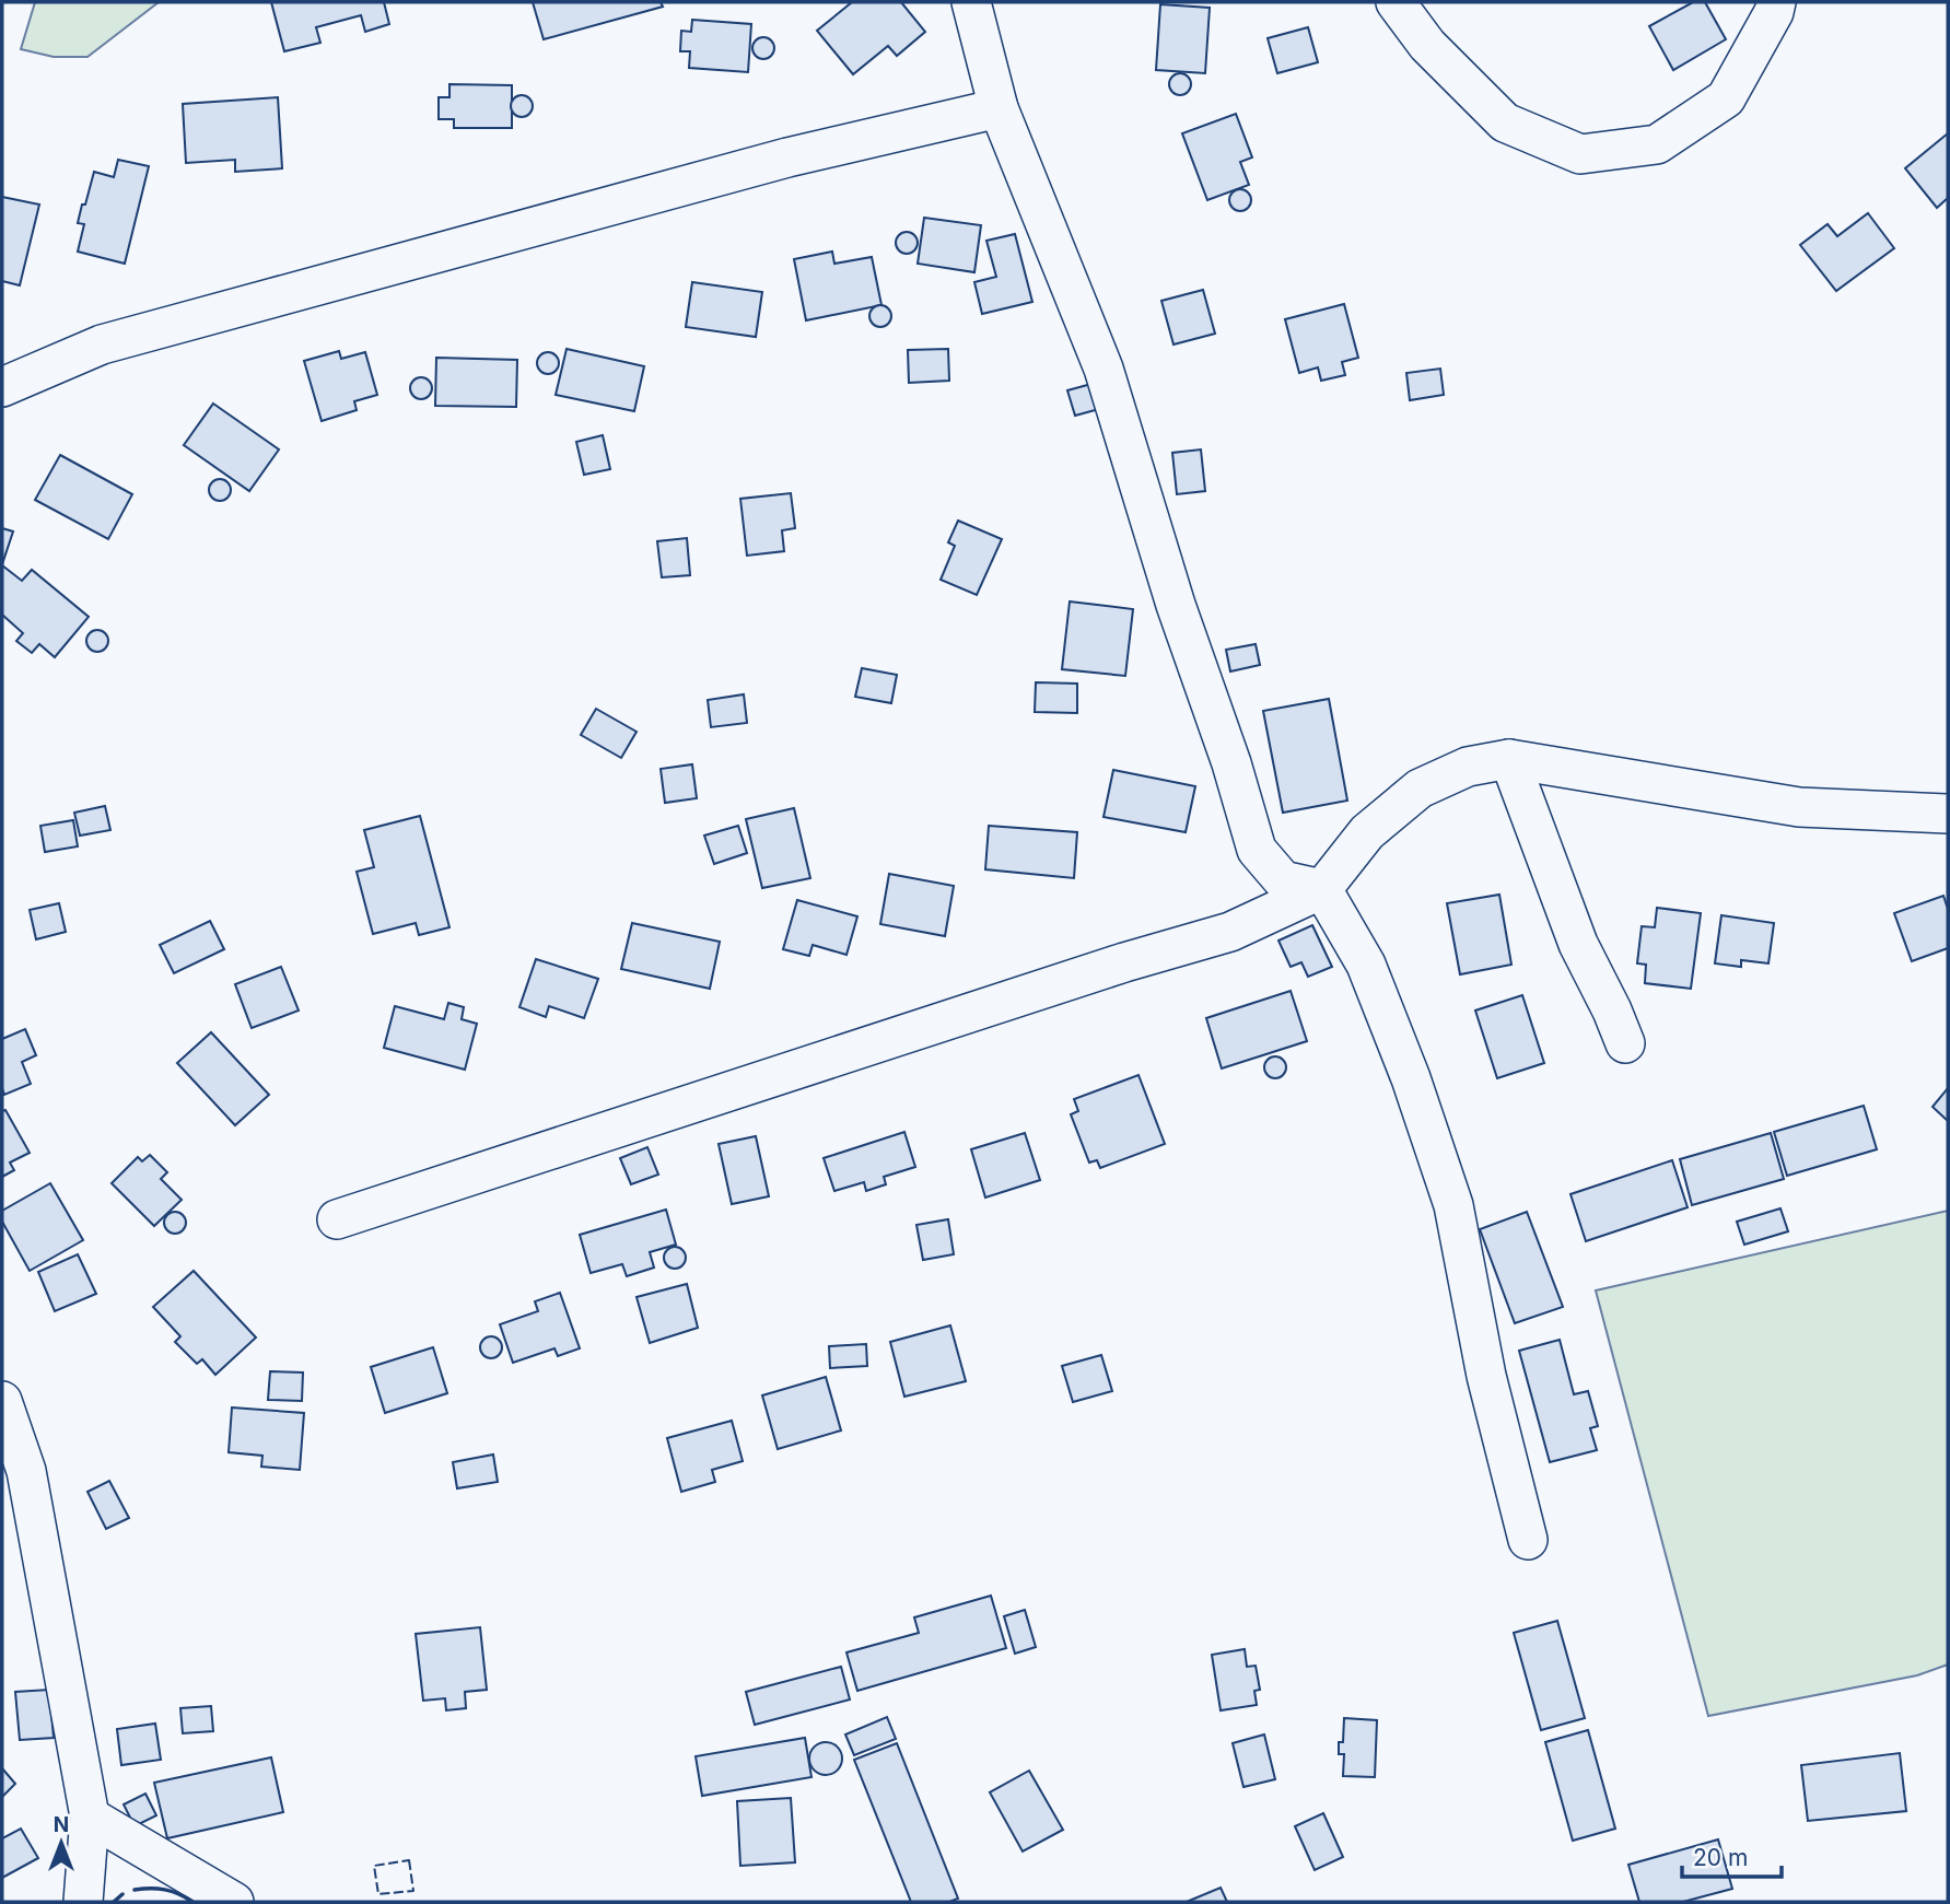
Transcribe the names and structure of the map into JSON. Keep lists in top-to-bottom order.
{
  "scale_bar": "20 m",
  "north": "top"
}
